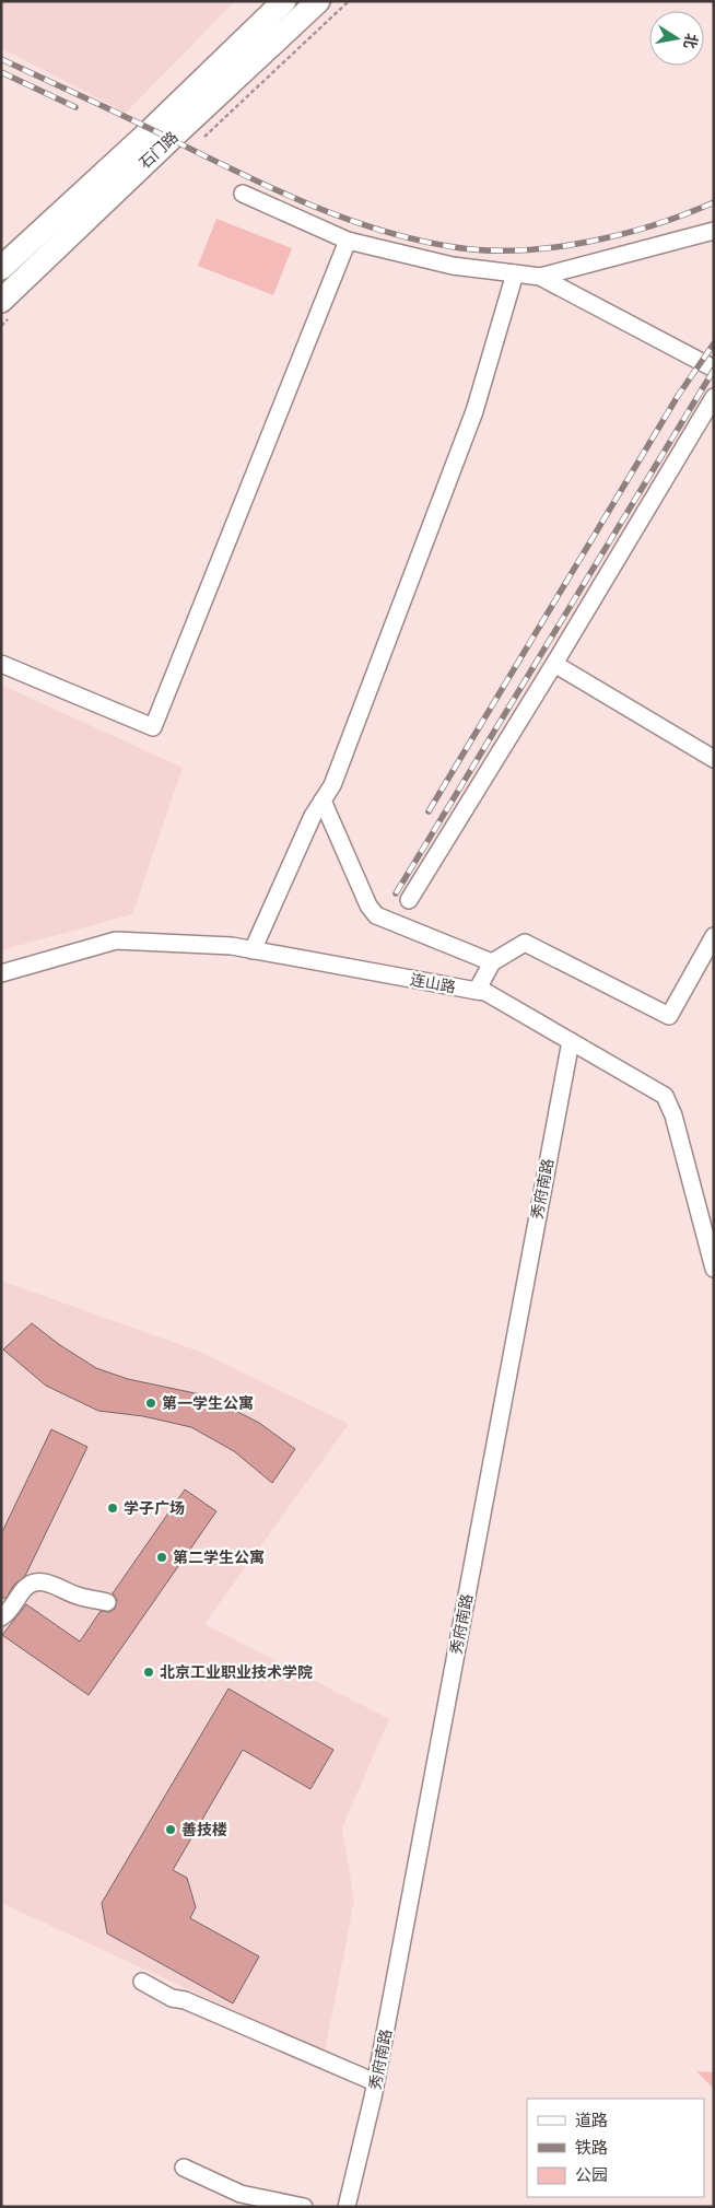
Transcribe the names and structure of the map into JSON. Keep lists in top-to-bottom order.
{
  "streets": {
    "highway": ["石门路"],
    "street": ["连山路", "秀府南路"]
  },
  "crossings": [
    ["连山路", "秀府南路"]
  ],
  "places": [
    "第一学生公寓",
    "学子广场",
    "第二学生公寓",
    "北京工业职业技术学院",
    "善技楼"
  ],
  "legend": ["道路", "铁路", "公园"],
  "north": "right"
}
